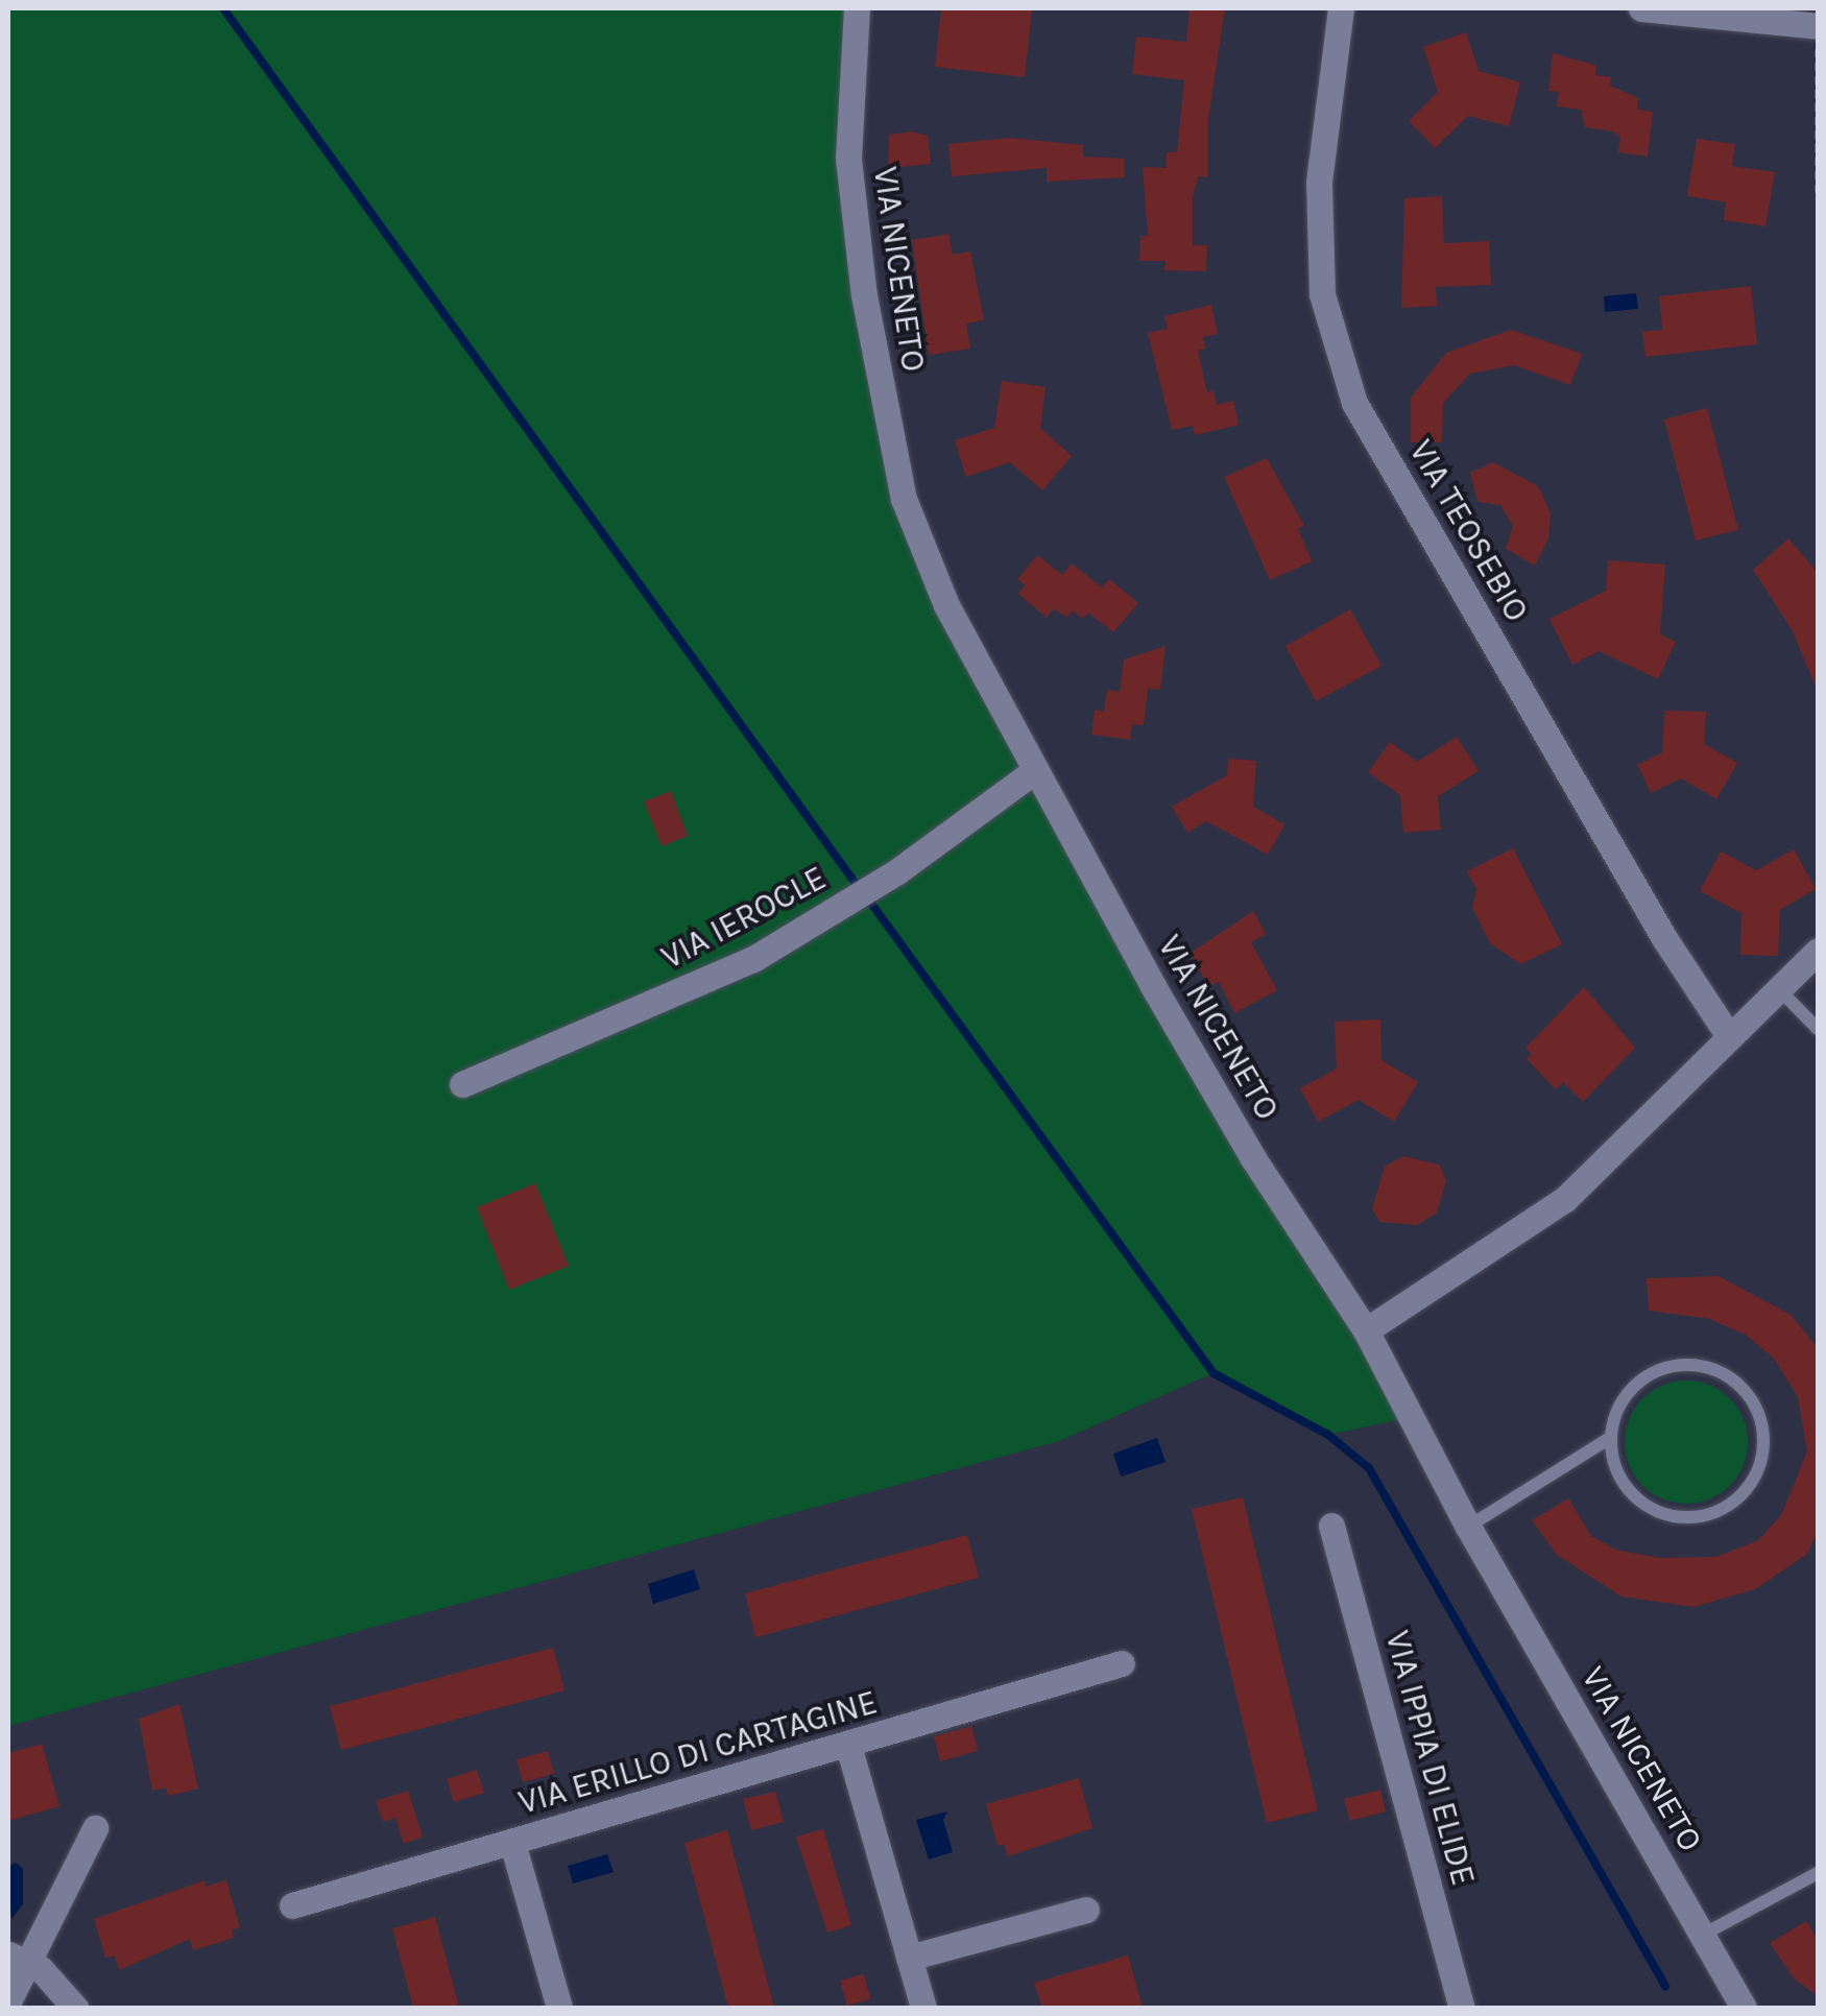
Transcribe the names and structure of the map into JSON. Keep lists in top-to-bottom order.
{
  "streets": {
    "street": [
      "VIA NICENETO",
      "VIA TEOSEBIO",
      "VIA IEROCLE",
      "VIA ERILLO DI CARTAGINE",
      "VIA IPPIA DI ELIDE"
    ]
  },
  "crossings": [
    ["VIA NICENETO", "VIA IEROCLE"]
  ]
}
